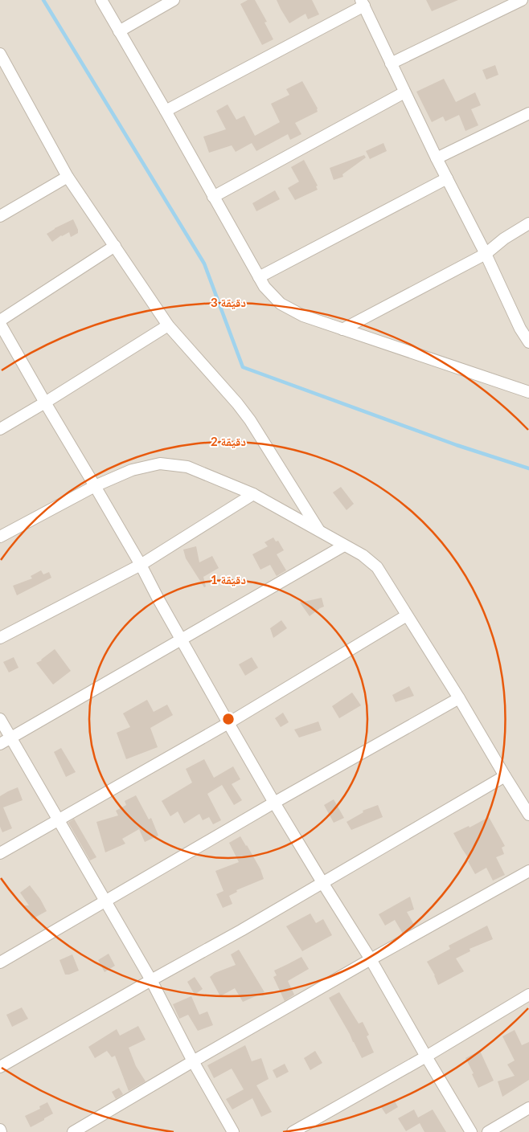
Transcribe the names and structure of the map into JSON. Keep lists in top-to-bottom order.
{
  "rings": ["3 دقيقة", "2 دقيقة", "1 دقيقة"]
}
